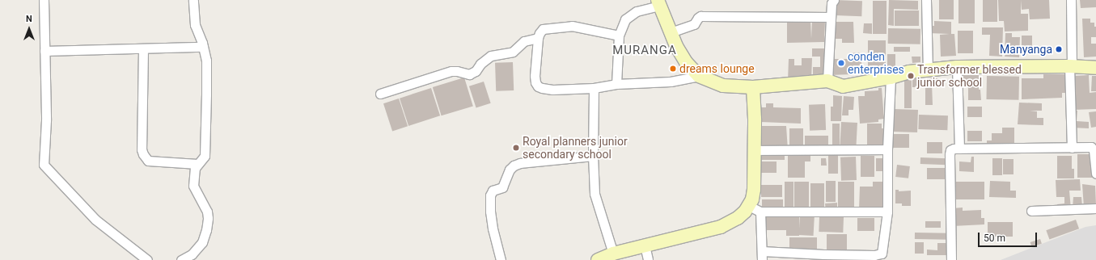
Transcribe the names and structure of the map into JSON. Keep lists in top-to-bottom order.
{
  "districts": ["MURANGA"],
  "places": [
    "Manyanga",
    "conden enterprises",
    "dreams lounge",
    "Transformer blessed junior school",
    "Royal planners junior secondary school"
  ],
  "scale_bar": "50 m",
  "north": "top"
}
